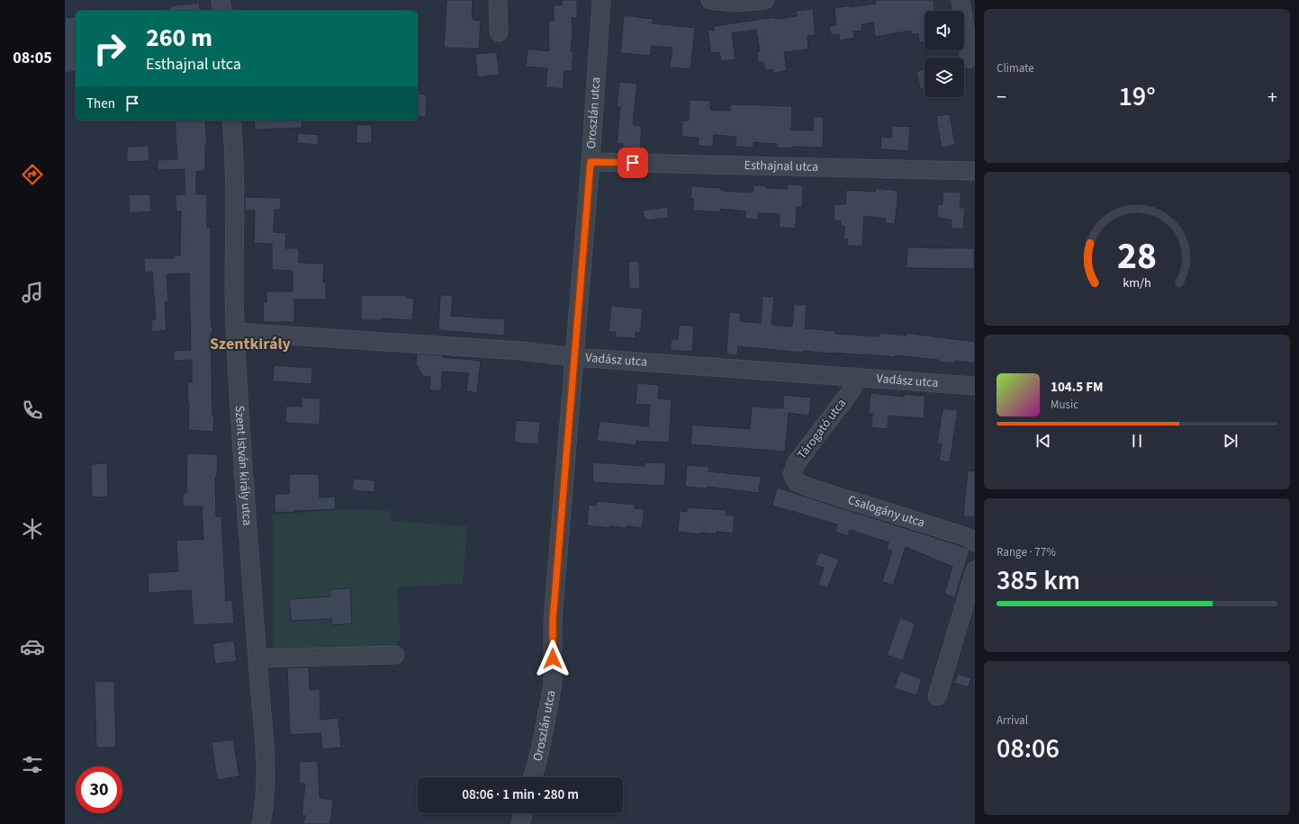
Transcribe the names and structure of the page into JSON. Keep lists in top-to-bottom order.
{
  "streets": {
    "street": [
      "Oroszlán utca",
      "Esthajnal utca",
      "Vadász utca",
      "Tárogató utca",
      "Szent István király utca",
      "Csalogány utca"
    ]
  },
  "crossings": [
    ["Oroszlán utca", "Esthajnal utca"],
    ["Oroszlán utca", "Vadász utca"],
    ["Vadász utca", "Tárogató utca"],
    ["Vadász utca", "Szent István király utca"],
    ["Tárogató utca", "Csalogány utca"]
  ],
  "districts": ["Szentkirály"],
  "page": {
    "tabs": "08:05",
    "tile": [
      "Climate",
      ["Range · 77%", "385 km"],
      ["Arrival", "08:06"]
    ],
    "turn": ["260 m", "Esthajnal utca"],
    "heat": ["−", "19°", "+"],
    "then": "Then",
    "song": ["104.5 FM", "Music"],
    "limit": "30",
    "trip": "08:06 · 1 min · 280 m",
    "gauge": ["28", "km/h"]
  }
}
